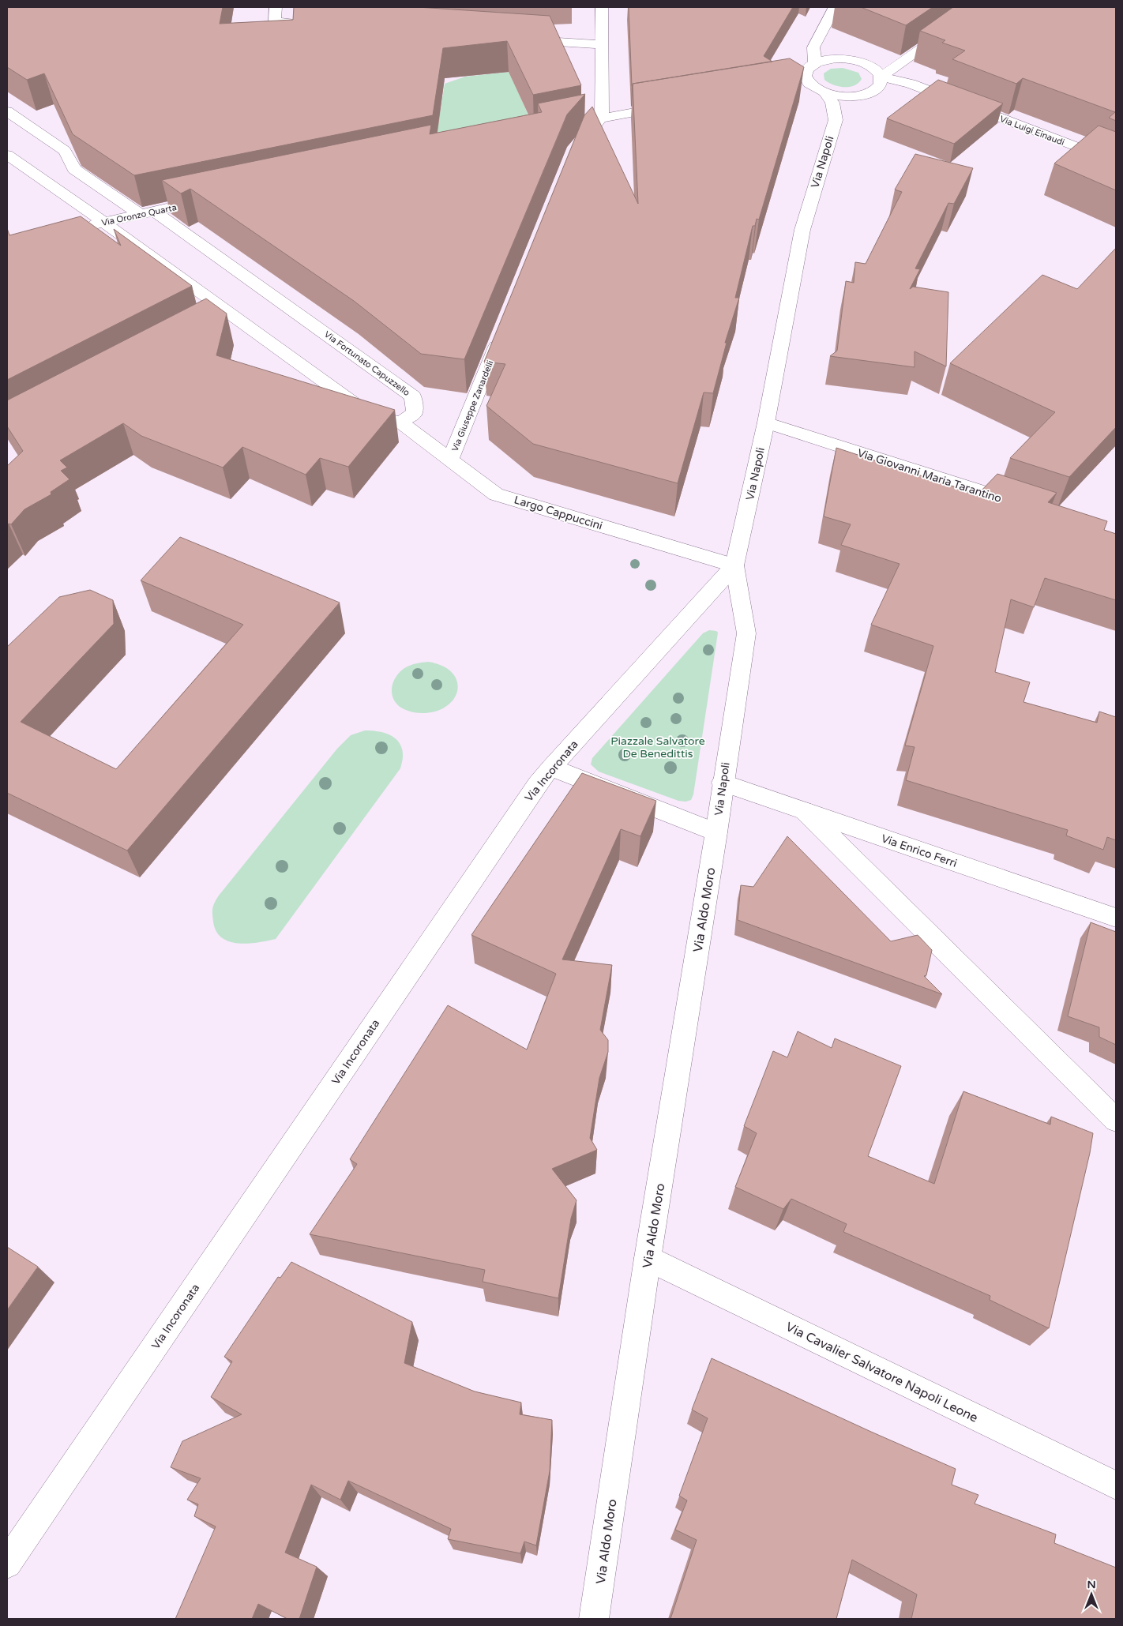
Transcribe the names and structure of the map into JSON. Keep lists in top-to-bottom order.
{
  "streets": {
    "street": [
      "Via Luigi Einaudi",
      "Via Napoli",
      "Via Oronzo Quarta",
      "Via Fortunato Capuzzello",
      "Via Giuseppe Zanardelli",
      "Via Giovanni Maria Tarantino",
      "Largo Cappuccini",
      "Via Incoronata",
      "Via Enrico Ferri",
      "Via Aldo Moro",
      "Via Cavalier Salvatore Napoli Leone"
    ]
  },
  "crossings": [
    ["Via Napoli", "Via Giovanni Maria Tarantino"],
    ["Via Napoli", "Largo Cappuccini"],
    ["Via Napoli", "Via Incoronata"],
    ["Via Napoli", "Via Enrico Ferri"],
    ["Via Napoli", "Via Aldo Moro"],
    ["Via Oronzo Quarta", "Via Fortunato Capuzzello"],
    ["Via Fortunato Capuzzello", "Largo Cappuccini"],
    ["Via Giuseppe Zanardelli", "Largo Cappuccini"],
    ["Largo Cappuccini", "Via Incoronata"],
    ["Via Aldo Moro", "Via Cavalier Salvatore Napoli Leone"]
  ],
  "parks": ["Piazzale Salvatore De Benedittis"],
  "north": "top"
}
